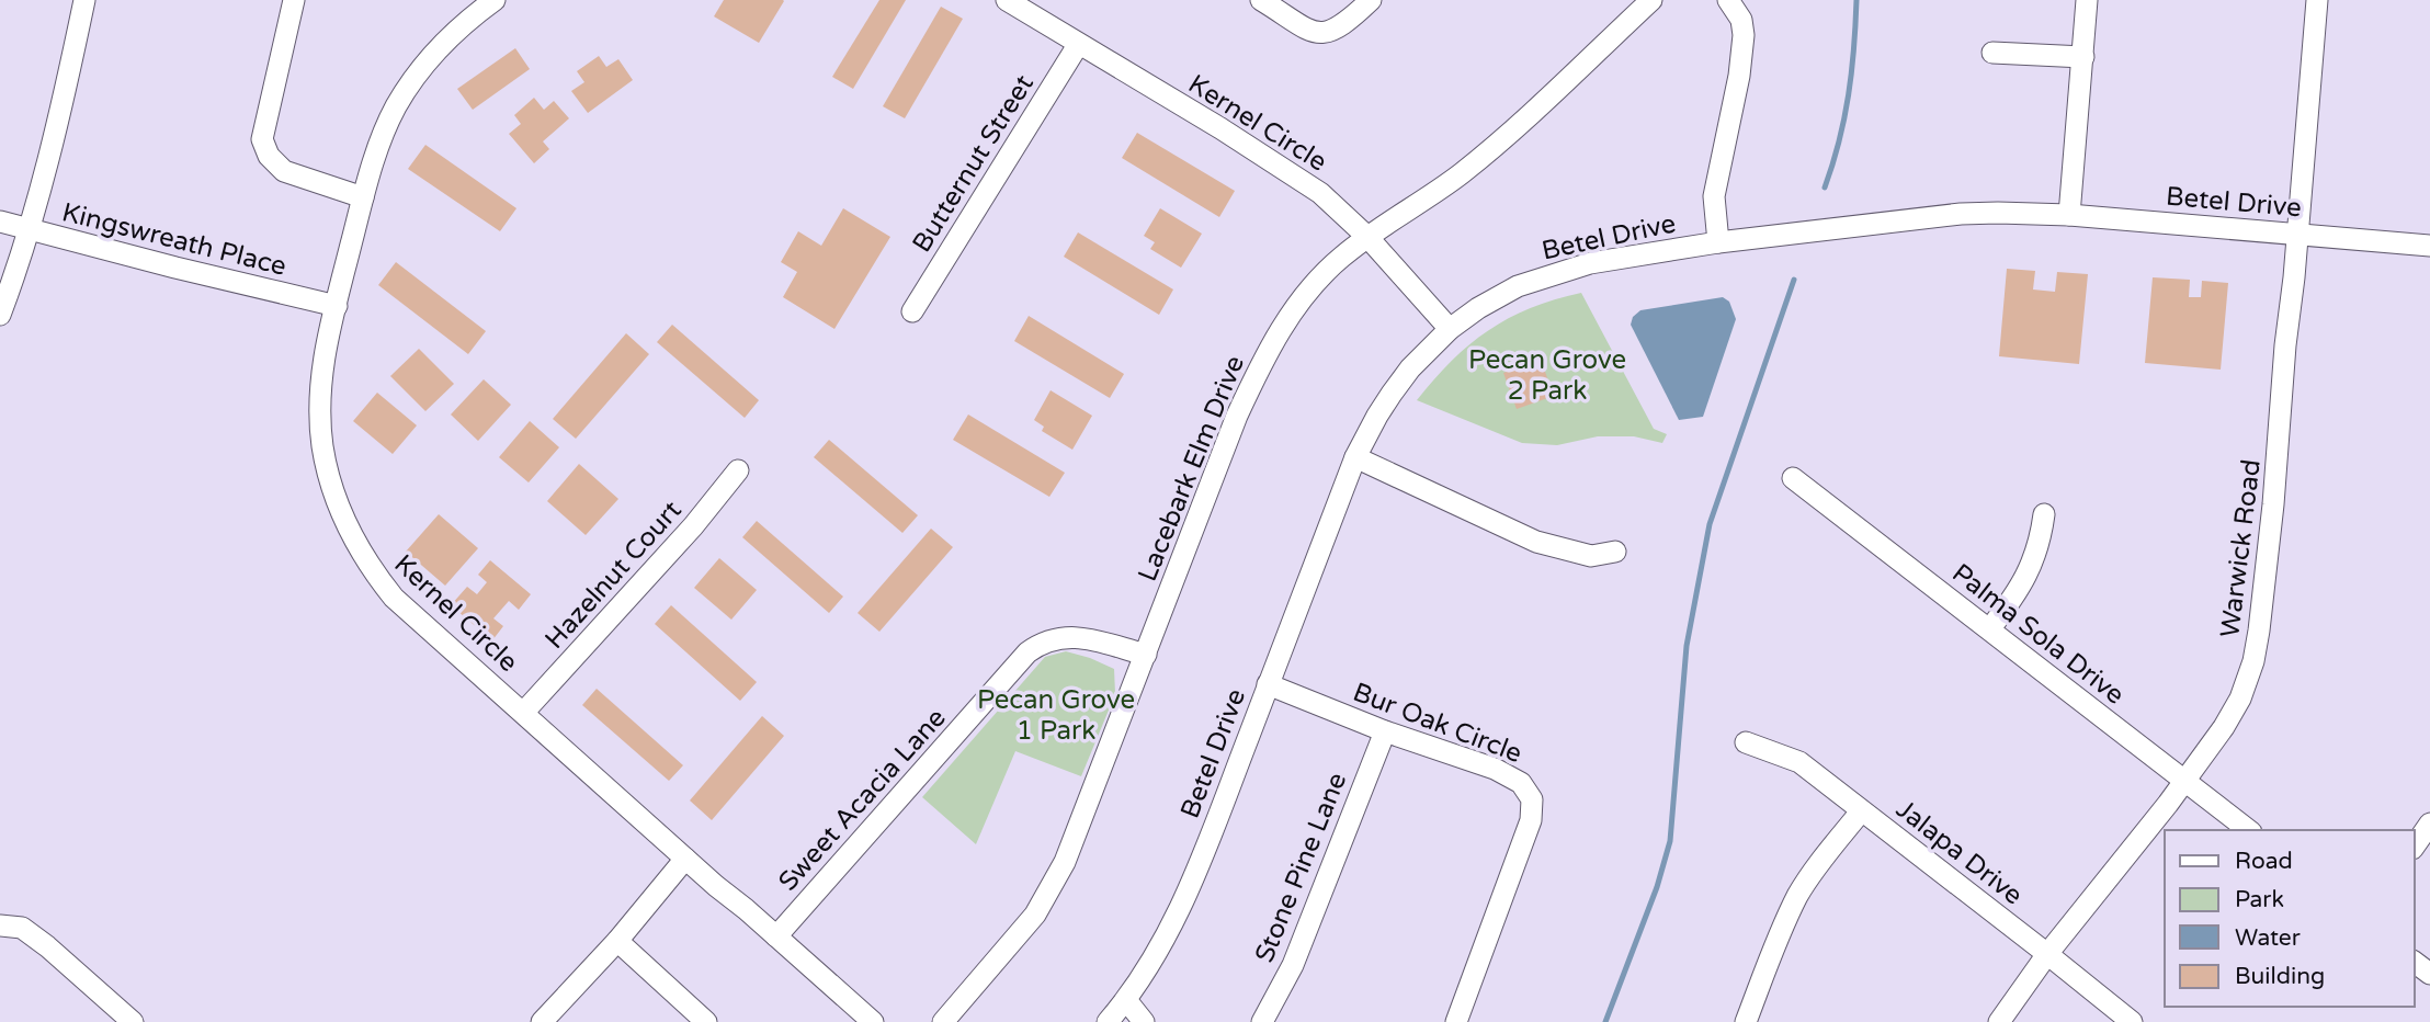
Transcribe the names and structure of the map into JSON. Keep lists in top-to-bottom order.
{
  "streets": {
    "street": [
      "Kernel Circle",
      "Butternut Street",
      "Betel Drive",
      "Kingswreath Place",
      "Lacebark Elm Drive",
      "Warwick Road",
      "Hazelnut Court",
      "Palma Sola Drive",
      "Bur Oak Circle",
      "Sweet Acacia Lane",
      "Jalapa Drive",
      "Stone Pine Lane"
    ]
  },
  "crossings": [
    ["Kernel Circle", "Butternut Street"],
    ["Kernel Circle", "Betel Drive"],
    ["Kernel Circle", "Kingswreath Place"],
    ["Kernel Circle", "Lacebark Elm Drive"],
    ["Kernel Circle", "Hazelnut Court"],
    ["Kernel Circle", "Sweet Acacia Lane"],
    ["Betel Drive", "Warwick Road"],
    ["Betel Drive", "Bur Oak Circle"],
    ["Lacebark Elm Drive", "Sweet Acacia Lane"],
    ["Warwick Road", "Palma Sola Drive"],
    ["Warwick Road", "Jalapa Drive"],
    ["Bur Oak Circle", "Stone Pine Lane"]
  ],
  "parks": ["Pecan Grove 2 Park", "Pecan Grove 1 Park"],
  "legend": [
    "Road",
    "Park",
    "Water",
    "Building"
  ]
}
